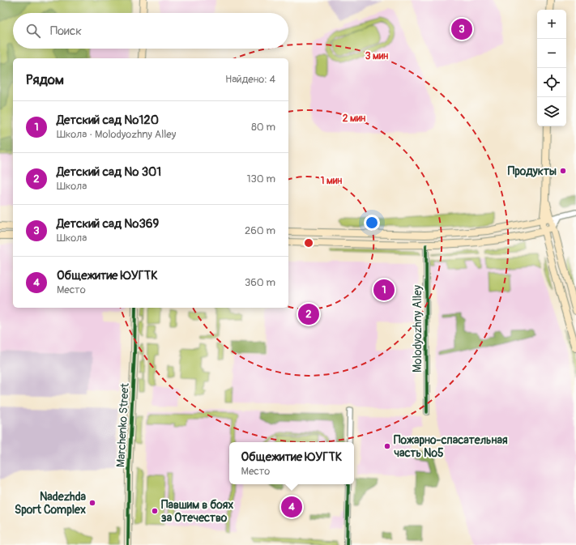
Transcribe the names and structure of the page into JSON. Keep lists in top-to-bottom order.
{
  "streets": {
    "main road": ["Marchenko Street"],
    "street": ["Molodyozhny Alley"]
  },
  "places": [
    "Продукты",
    "Пожарно-спасательная часть №5",
    "Nadezhda Sport Complex",
    "Павшим в боях за Отечество"
  ],
  "page": {
    "map_buttons": ["+", "−"],
    "search": "Поиск",
    "pins": [
      "3",
      "1",
      "2",
      "4"
    ],
    "heading": ["Рядом", "Найдено: 4"],
    "list": [
      {
        "mark": "1",
        "name": "Детский сад №120",
        "note": "Школа · Molodyozhny Alley",
        "value": "80 m"
      },
      {
        "mark": "2",
        "name": "Детский сад № 301",
        "note": "Школа",
        "value": "130 m"
      },
      {
        "mark": "3",
        "name": "Детский сад №369",
        "note": "Школа",
        "value": "260 m"
      },
      {
        "mark": "4",
        "name": "Общежитие ЮУГТК",
        "note": "Место",
        "value": "360 m"
      }
    ],
    "popup": ["Общежитие ЮУГТК", "Место"]
  },
  "rings": ["3 мин", "2 мин", "1 мин"]
}
